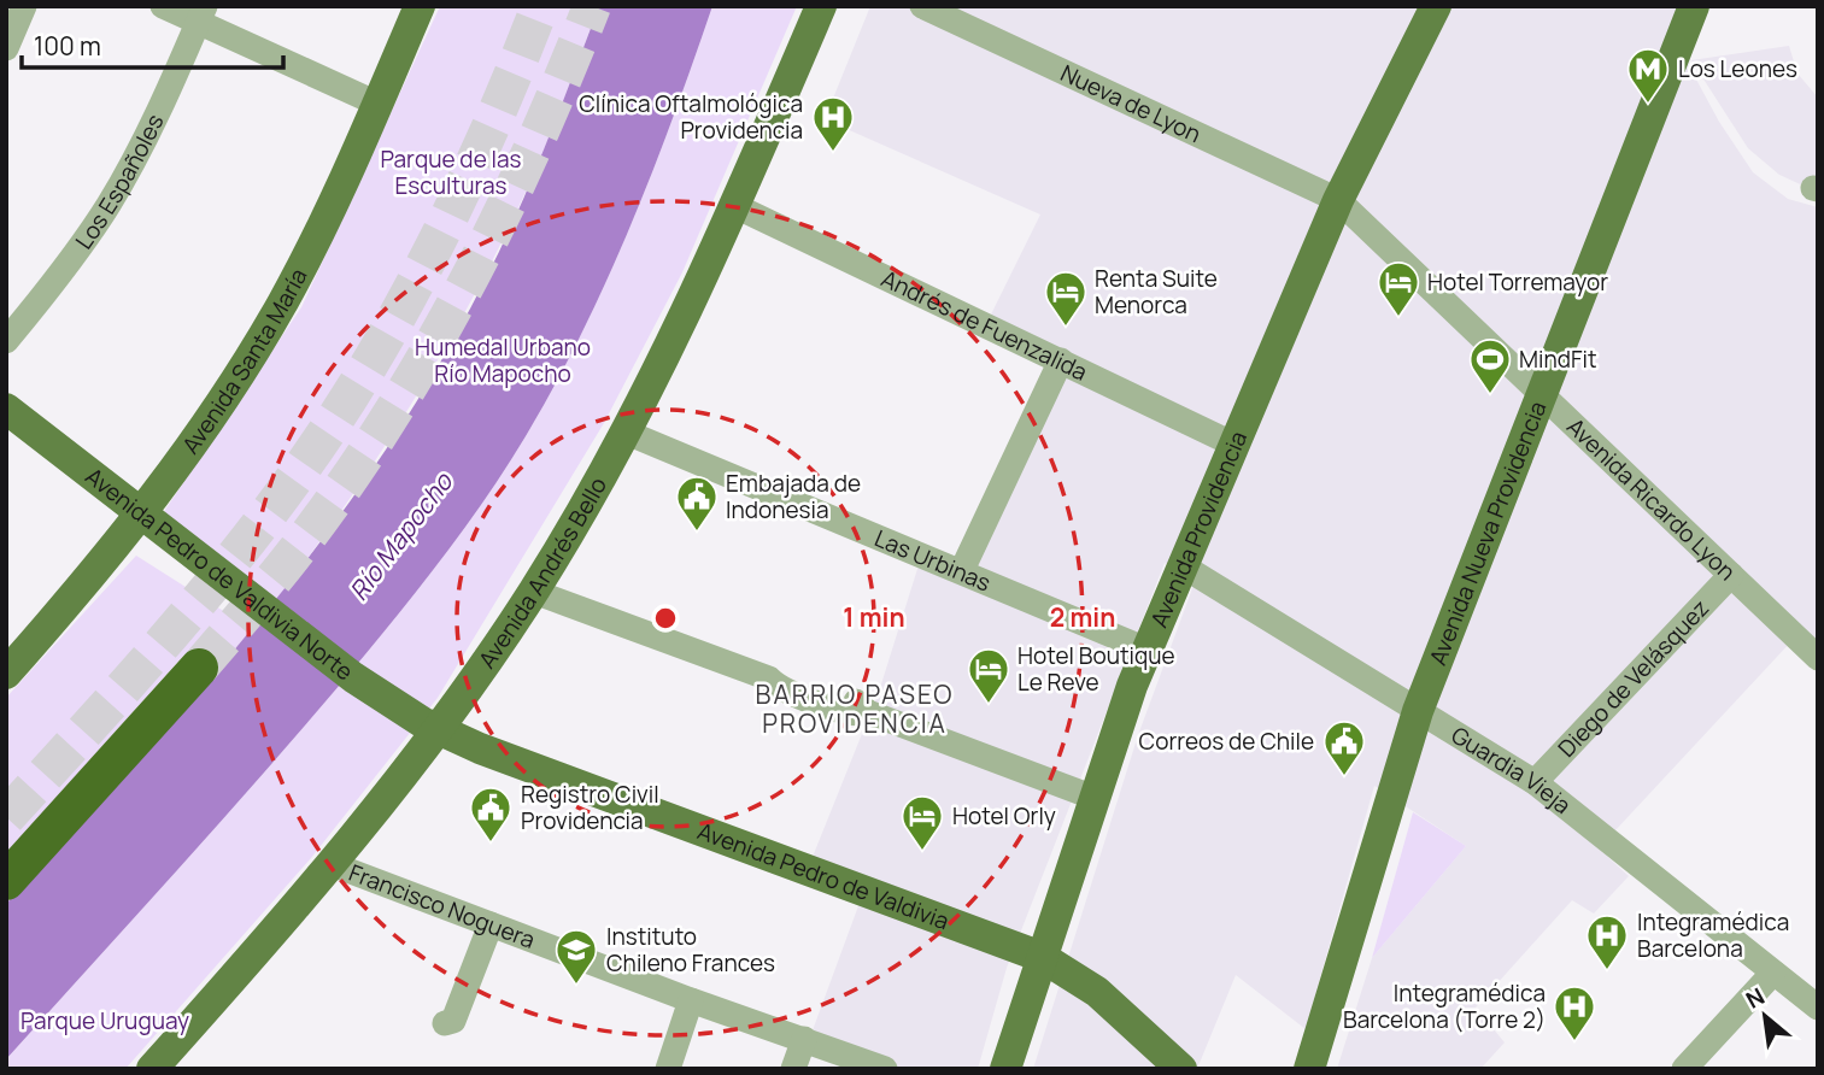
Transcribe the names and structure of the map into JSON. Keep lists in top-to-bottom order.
{
  "streets": {
    "main road": [
      "Avenida Santa María",
      "Avenida Providencia",
      "Avenida Nueva Providencia",
      "Avenida Andrés Bello",
      "Avenida Pedro de Valdivia Norte",
      "Avenida Pedro de Valdivia"
    ],
    "street": [
      "Nueva de Lyon",
      "Los Españoles",
      "Andrés de Fuenzalida",
      "Avenida Ricardo Lyon",
      "Las Urbinas",
      "Diego de Velásquez",
      "Guardia Vieja",
      "Francisco Noguera"
    ]
  },
  "crossings": [
    ["Nueva de Lyon", "Avenida Ricardo Lyon"],
    ["Nueva de Lyon", "Avenida Providencia"],
    ["Andrés de Fuenzalida", "Avenida Providencia"],
    ["Andrés de Fuenzalida", "Avenida Andrés Bello"],
    ["Avenida Santa María", "Avenida Pedro de Valdivia Norte"],
    ["Avenida Ricardo Lyon", "Avenida Providencia"],
    ["Avenida Ricardo Lyon", "Avenida Nueva Providencia"],
    ["Avenida Ricardo Lyon", "Diego de Velásquez"],
    ["Avenida Providencia", "Las Urbinas"],
    ["Avenida Providencia", "Guardia Vieja"],
    ["Avenida Providencia", "Avenida Pedro de Valdivia"],
    ["Avenida Nueva Providencia", "Guardia Vieja"],
    ["Las Urbinas", "Avenida Andrés Bello"],
    ["Avenida Andrés Bello", "Avenida Pedro de Valdivia Norte"],
    ["Avenida Andrés Bello", "Avenida Pedro de Valdivia"],
    ["Avenida Andrés Bello", "Francisco Noguera"],
    ["Avenida Pedro de Valdivia Norte", "Avenida Pedro de Valdivia"],
    ["Diego de Velásquez", "Guardia Vieja"]
  ],
  "districts": ["BARRIO PASEO PROVIDENCIA"],
  "water": ["Río Mapocho"],
  "parks": ["Parque de las Esculturas", "Humedal Urbano Río Mapocho", "Parque Uruguay"],
  "places": {
    "metro station": ["Los Leones"],
    "hospital": ["Clínica Oftalmológica Providencia", "Integramédica Barcelona", "Integramédica Barcelona (Torre 2)"],
    "hotel": [
      "Hotel Torremayor",
      "Renta Suite Menorca",
      "Hotel Boutique Le Reve",
      "Hotel Orly"
    ],
    "sports": ["MindFit"],
    "public building": ["Embajada de Indonesia", "Correos de Chile", "Registro Civil Providencia"],
    "school or university": ["Instituto Chileno Frances"]
  },
  "scale_bar": "100 m",
  "north": "top left",
  "rings": ["1 min", "2 min"]
}
